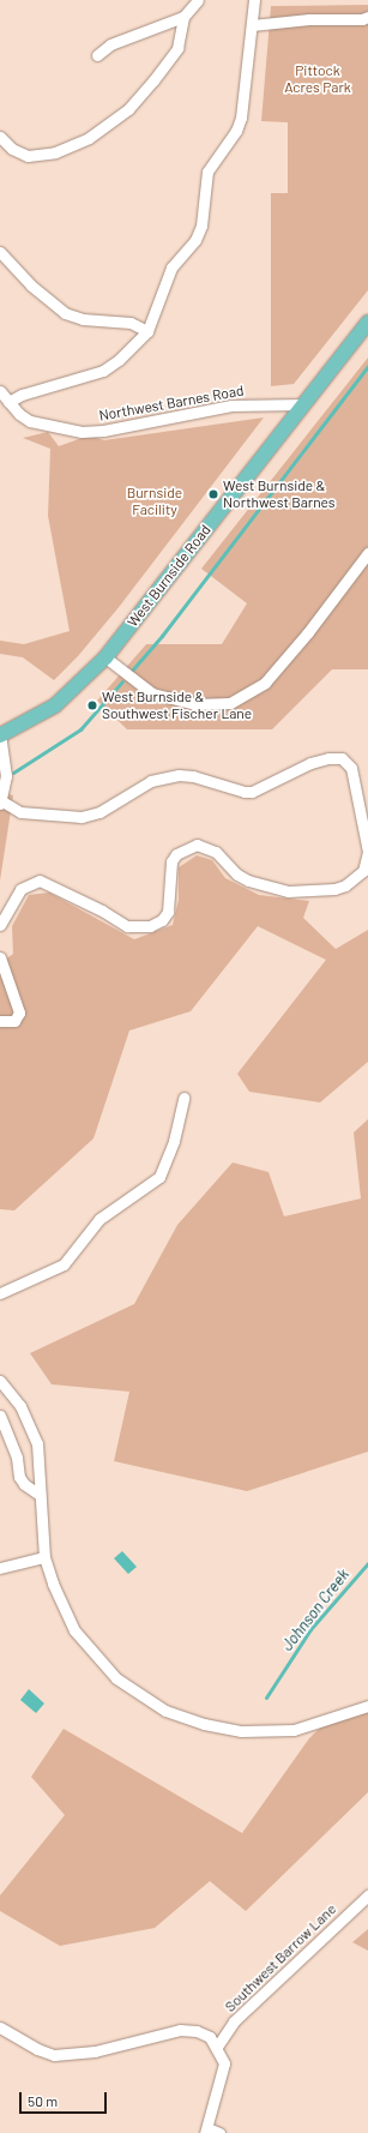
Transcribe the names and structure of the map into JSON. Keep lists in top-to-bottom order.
{
  "streets": {
    "main road": ["West Burnside Road"],
    "street": ["Northwest Barnes Road", "Southwest Barrow Lane"]
  },
  "crossings": [
    ["Northwest Barnes Road", "West Burnside Road"]
  ],
  "water": ["Johnson Creek"],
  "parks": ["Pittock Acres Park", "Burnside Facility"],
  "places": ["West Burnside & Northwest Barnes", "West Burnside & Southwest Fischer Lane"],
  "scale_bar": "50 m"
}
